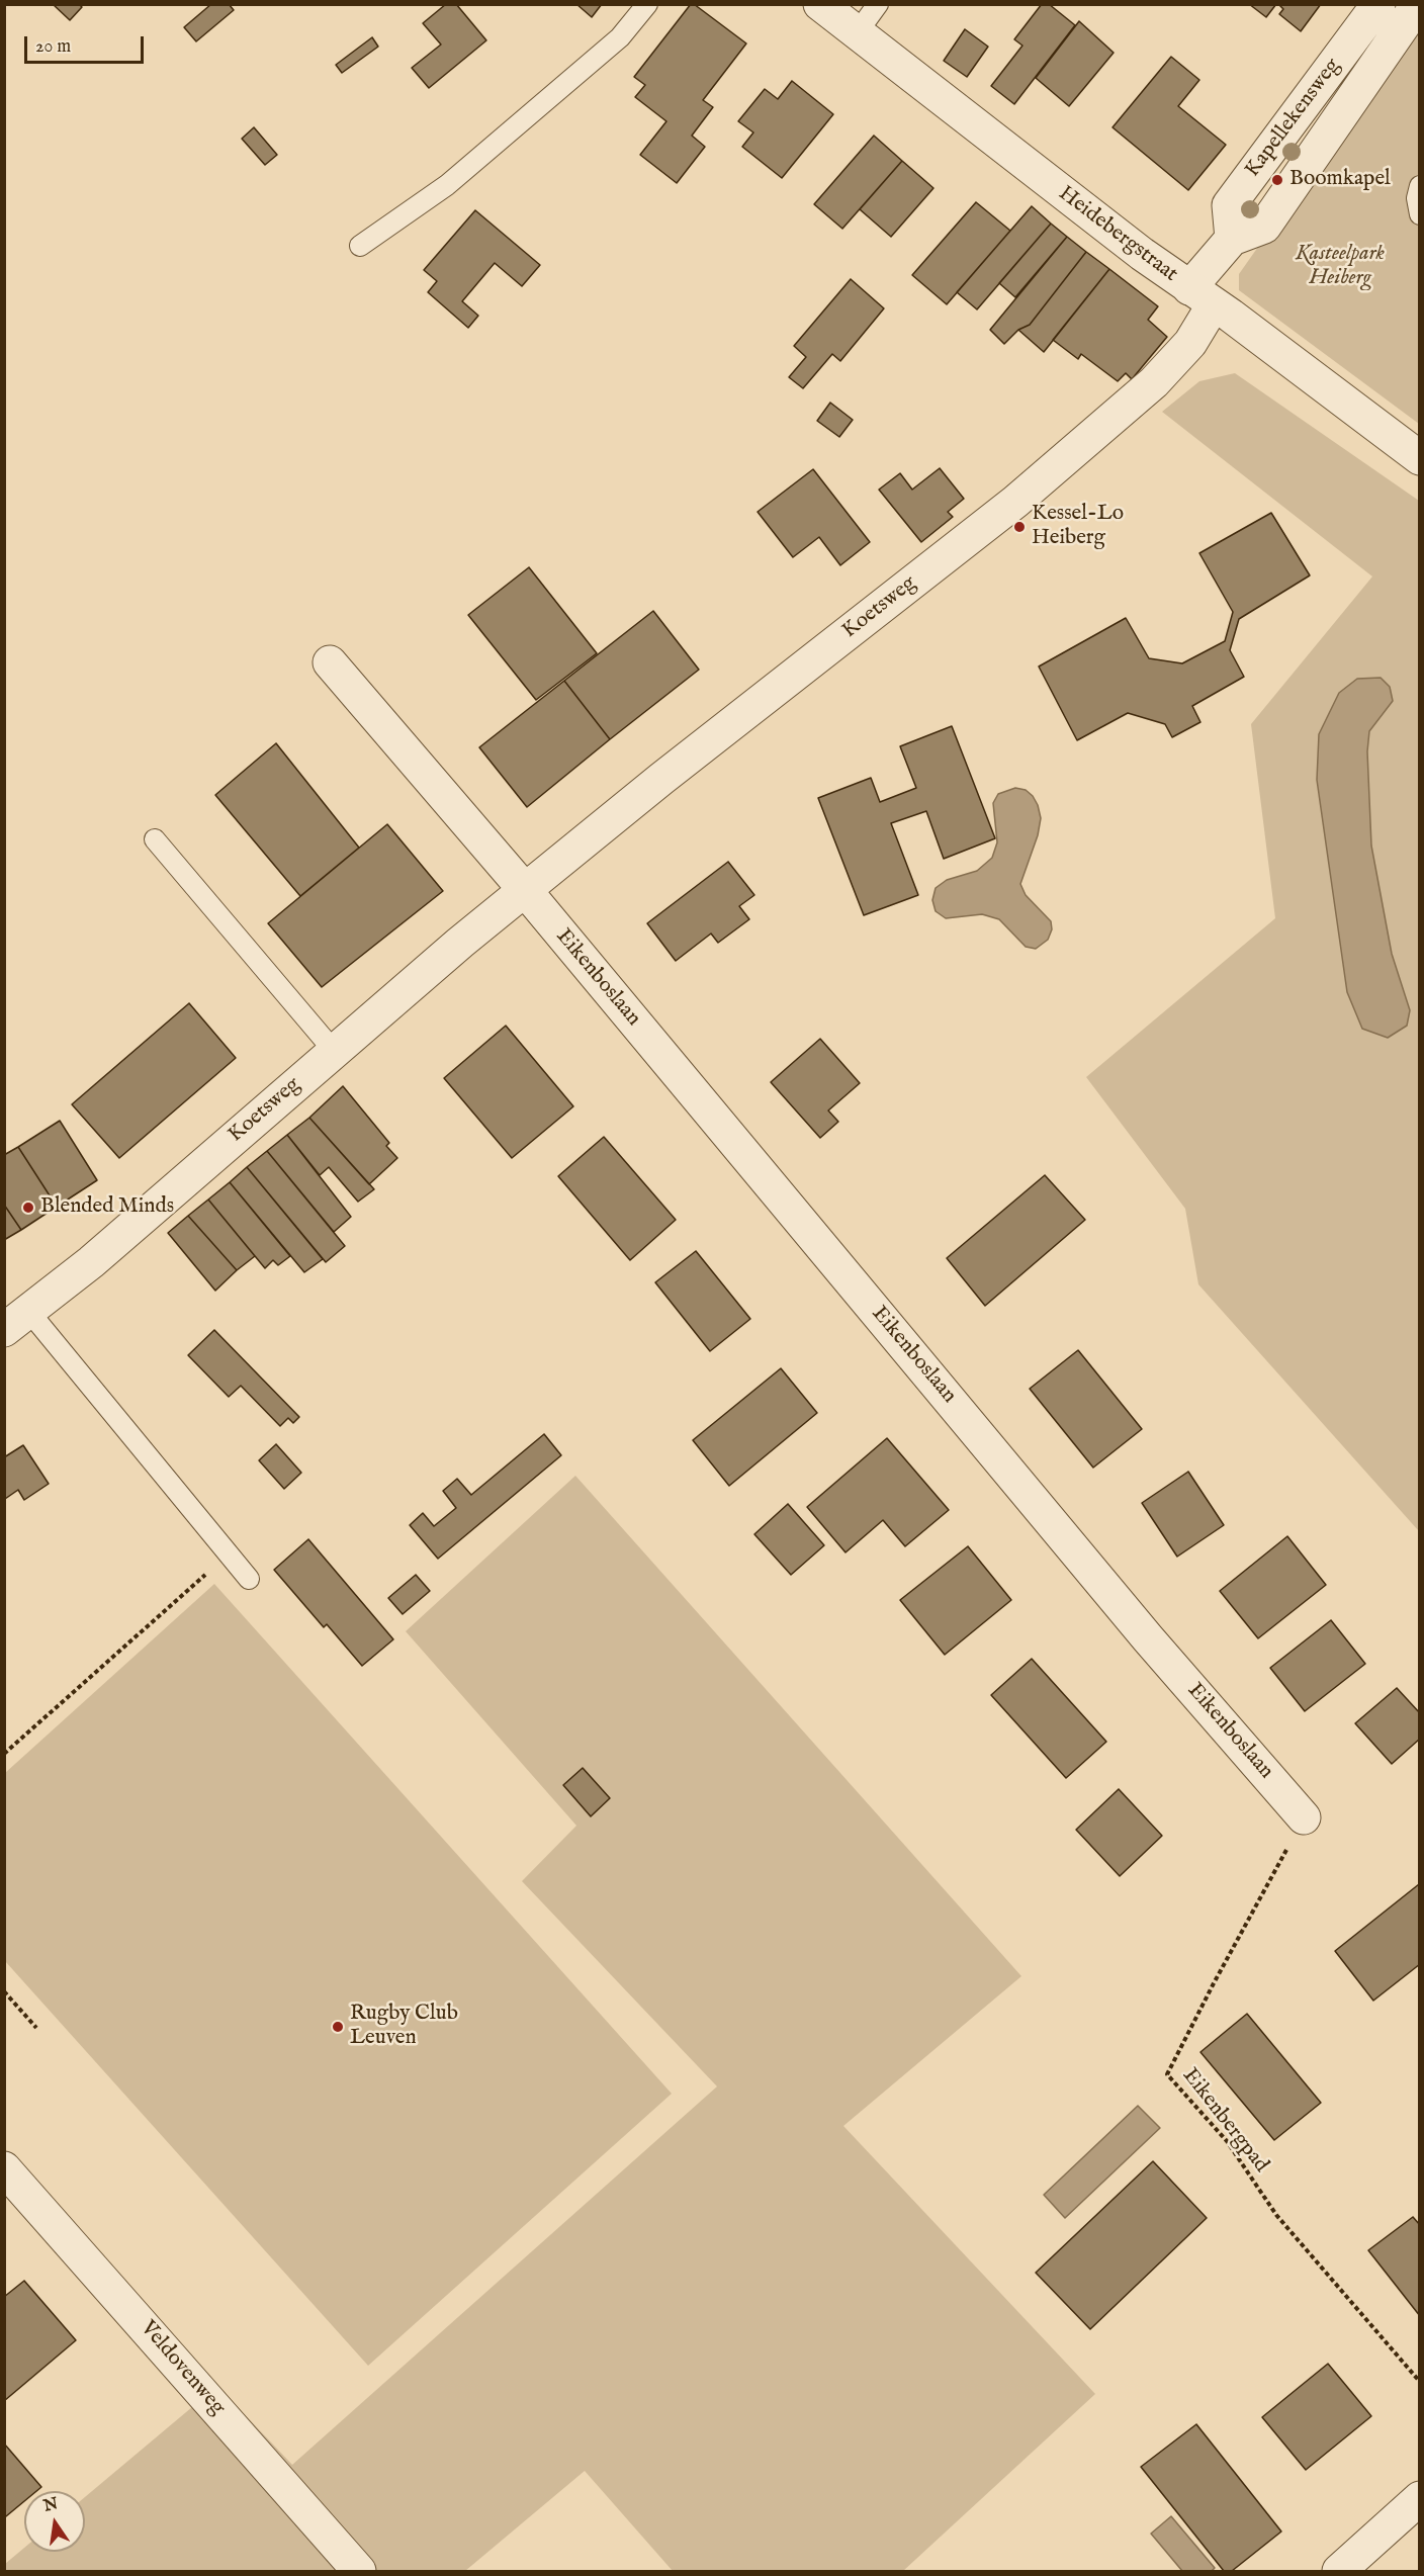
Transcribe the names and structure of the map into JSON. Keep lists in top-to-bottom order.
{
  "streets": {
    "street": [
      "Kapellekensweg",
      "Heidebergstraat",
      "Koetsweg",
      "Eikenboslaan",
      "Veldovenweg"
    ],
    "path": ["Eikenbergpad"]
  },
  "crossings": [
    ["Kapellekensweg", "Heidebergstraat"],
    ["Kapellekensweg", "Koetsweg"],
    ["Heidebergstraat", "Koetsweg"],
    ["Koetsweg", "Eikenboslaan"],
    ["Eikenboslaan", "Eikenbergpad"]
  ],
  "parks": ["Kasteelpark Heiberg"],
  "places": [
    "Boomkapel",
    "Kessel-Lo Heiberg",
    "Blended Minds",
    "Rugby Club Leuven"
  ],
  "scale_bar": "20 m",
  "north": "top"
}
